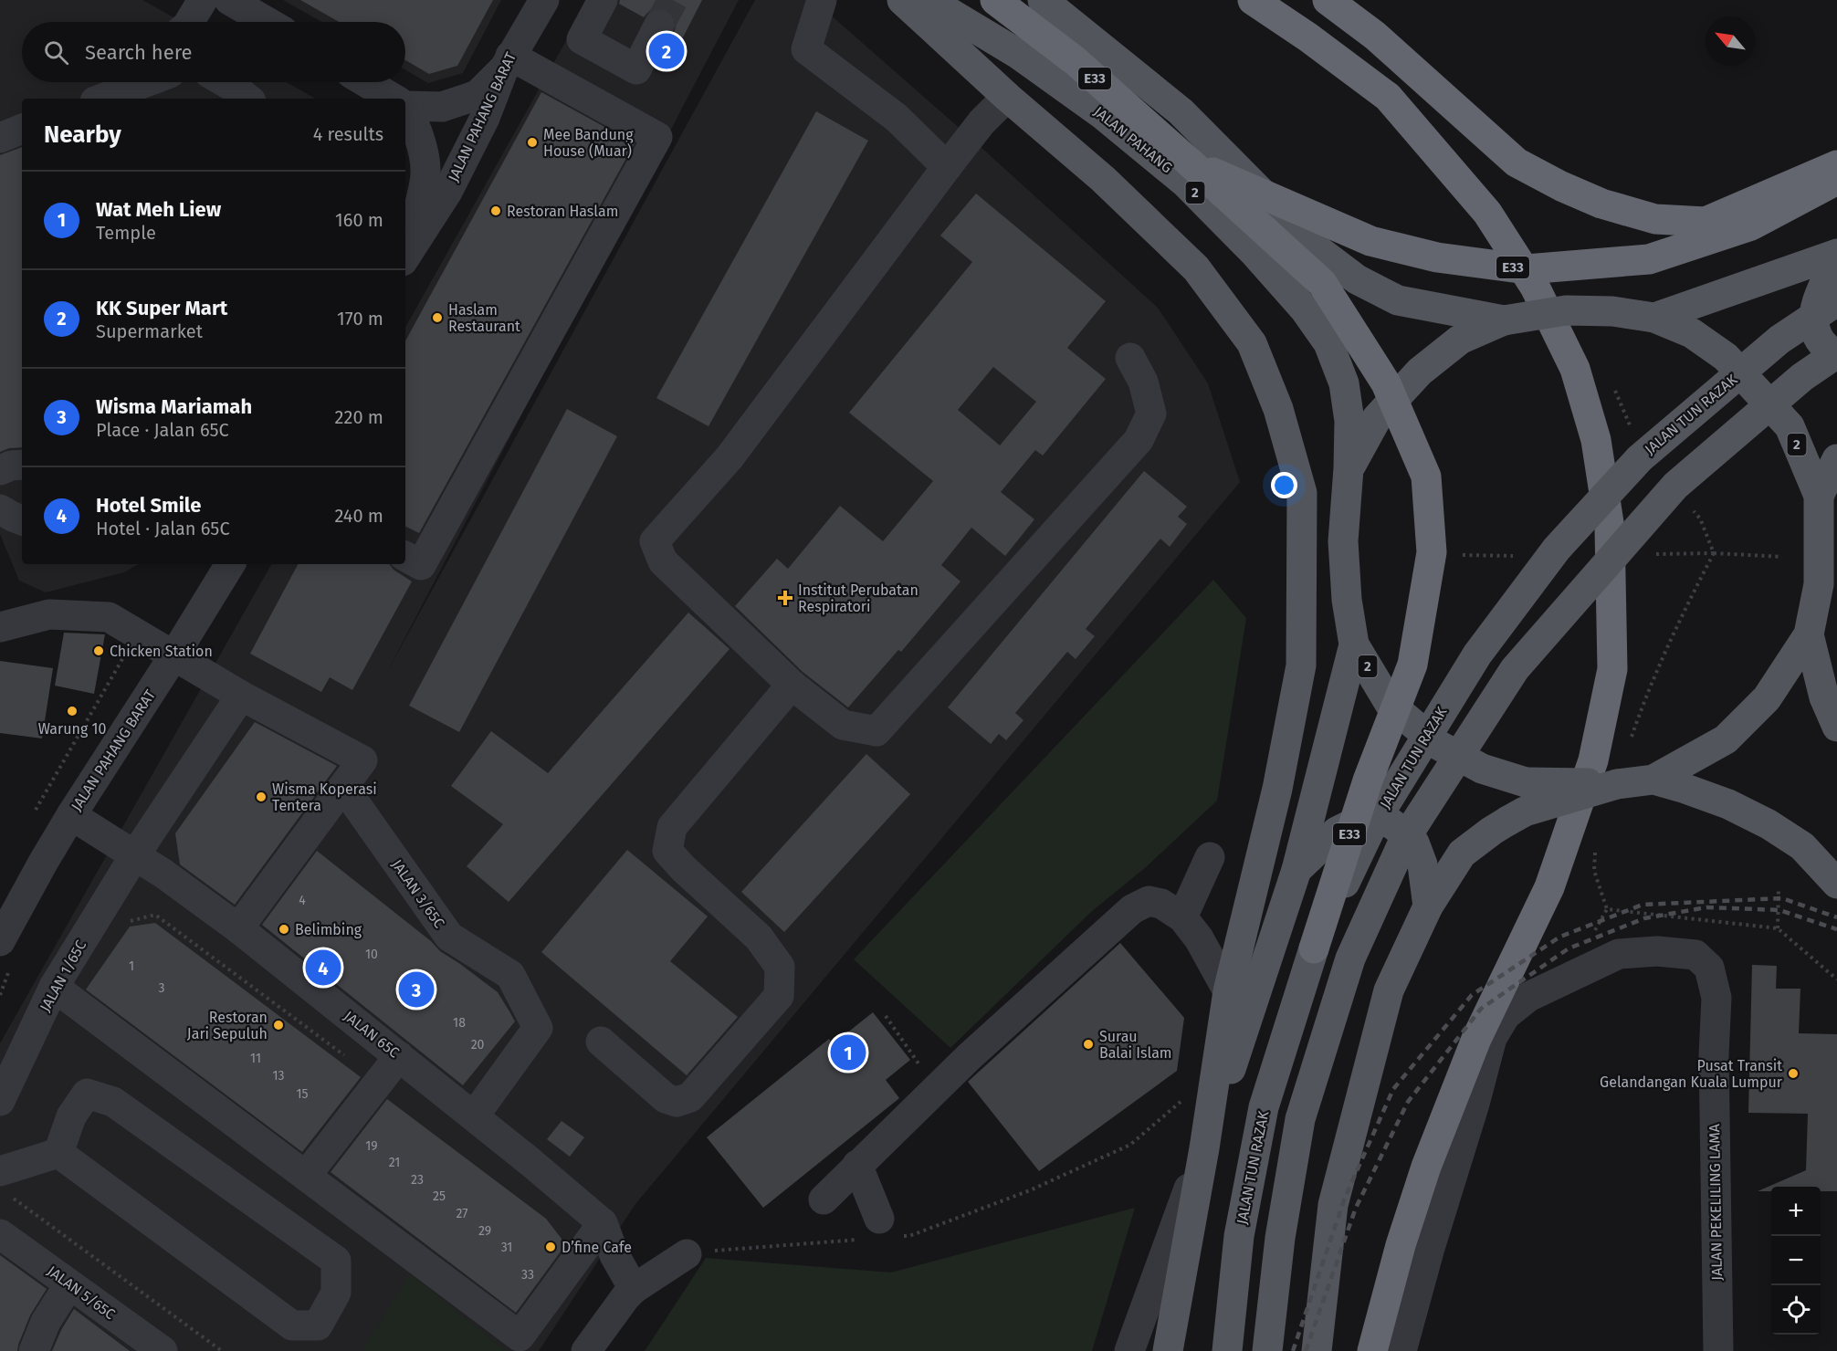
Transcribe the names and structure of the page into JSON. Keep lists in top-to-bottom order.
{
  "streets": {
    "highway": ["E33"],
    "main road": ["JALAN PAHANG", "2", "JALAN TUN RAZAK"],
    "street": [
      "JALAN PAHANG BARAT",
      "JALAN 3/65C",
      "JALAN 1/65C",
      "JALAN 65C",
      "JALAN PEKELILING LAMA",
      "JALAN 5/65C"
    ]
  },
  "crossings": [
    ["E33", "JALAN TUN RAZAK"],
    ["JALAN PAHANG BARAT", "JALAN 65C"],
    ["JALAN PAHANG", "2"],
    ["JALAN 3/65C", "JALAN 65C"],
    ["JALAN 1/65C", "JALAN 65C"]
  ],
  "places": {
    "other": [
      "Mee Bandung House (Muar)",
      "Restoran Haslam",
      "Haslam Restaurant",
      "Chicken Station",
      "Warung 10",
      "Wisma Koperasi Tentera",
      "Belimbing",
      "Restoran Jari Sepuluh",
      "Surau Balai Islam",
      "Pusat Transit Gelandangan Kuala Lumpur",
      "D’fine Cafe"
    ],
    "health": ["Institut Perubatan Respiratori"]
  },
  "house_numbers": [
    "4",
    "10",
    "1",
    "3",
    "18",
    "20",
    "11",
    "13",
    "15",
    "19",
    "21",
    "23",
    "25",
    "27",
    "29",
    "31",
    "33"
  ],
  "north": "top left",
  "page": {
    "search": "Search here",
    "pins": [
      "2",
      "4",
      "3",
      "1"
    ],
    "heading": ["Nearby", "4 results"],
    "list": [
      {
        "mark": "1",
        "name": "Wat Meh Liew",
        "note": "Temple",
        "value": "160 m"
      },
      {
        "mark": "2",
        "name": "KK Super Mart",
        "note": "Supermarket",
        "value": "170 m"
      },
      {
        "mark": "3",
        "name": "Wisma Mariamah",
        "note": "Place · Jalan 65C",
        "value": "220 m"
      },
      {
        "mark": "4",
        "name": "Hotel Smile",
        "note": "Hotel · Jalan 65C",
        "value": "240 m"
      }
    ],
    "map_buttons": ["+", "−"]
  }
}
